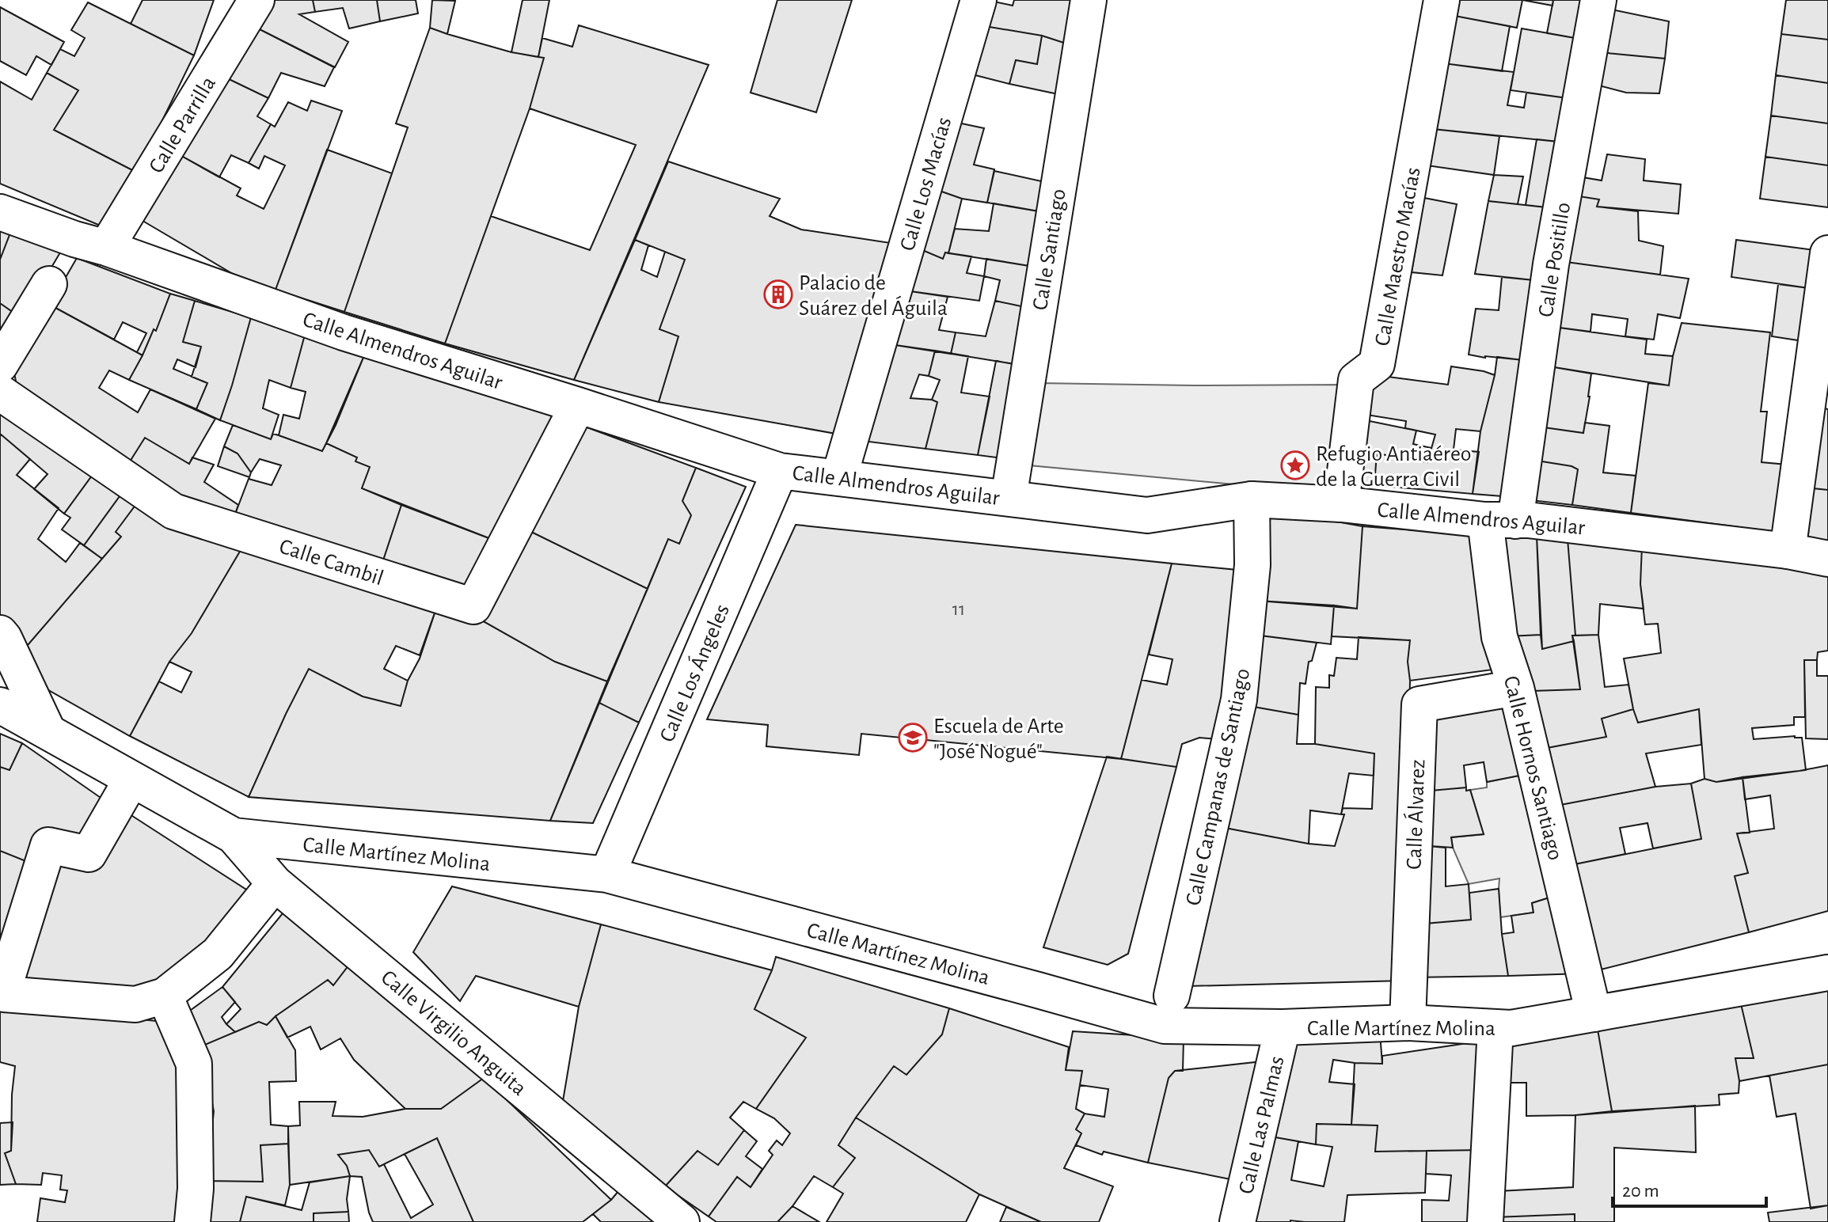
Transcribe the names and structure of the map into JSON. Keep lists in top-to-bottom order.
{
  "streets": {
    "street": [
      "Calle Parrilla",
      "Calle Los Macías",
      "Calle Santiago",
      "Calle Maestro Macías",
      "Calle Positillo",
      "Calle Almendros Aguilar",
      "Calle Cambil",
      "Calle Los Ángeles",
      "Calle Hornos Santiago",
      "Calle Campanas de Santiago",
      "Calle Álvarez",
      "Calle Martínez Molina",
      "Calle Virgilio Anguita",
      "Calle Las Palmas"
    ]
  },
  "crossings": [
    ["Calle Parrilla", "Calle Almendros Aguilar"],
    ["Calle Los Macías", "Calle Almendros Aguilar"],
    ["Calle Santiago", "Calle Almendros Aguilar"],
    ["Calle Maestro Macías", "Calle Almendros Aguilar"],
    ["Calle Positillo", "Calle Almendros Aguilar"],
    ["Calle Positillo", "Calle Hornos Santiago"],
    ["Calle Almendros Aguilar", "Calle Cambil"],
    ["Calle Almendros Aguilar", "Calle Los Ángeles"],
    ["Calle Almendros Aguilar", "Calle Hornos Santiago"],
    ["Calle Almendros Aguilar", "Calle Campanas de Santiago"],
    ["Calle Los Ángeles", "Calle Martínez Molina"],
    ["Calle Hornos Santiago", "Calle Álvarez"],
    ["Calle Hornos Santiago", "Calle Martínez Molina"],
    ["Calle Álvarez", "Calle Martínez Molina"],
    ["Calle Martínez Molina", "Calle Virgilio Anguita"],
    ["Calle Martínez Molina", "Calle Las Palmas"]
  ],
  "places": {
    "building": ["Palacio de Suárez del Águila"],
    "place": ["Refugio Antiaéreo de la Guerra Civil"],
    "school or university": ["Escuela de Arte \"José Nogué\""]
  },
  "house_numbers": ["11"],
  "scale_bar": "20 m"
}
